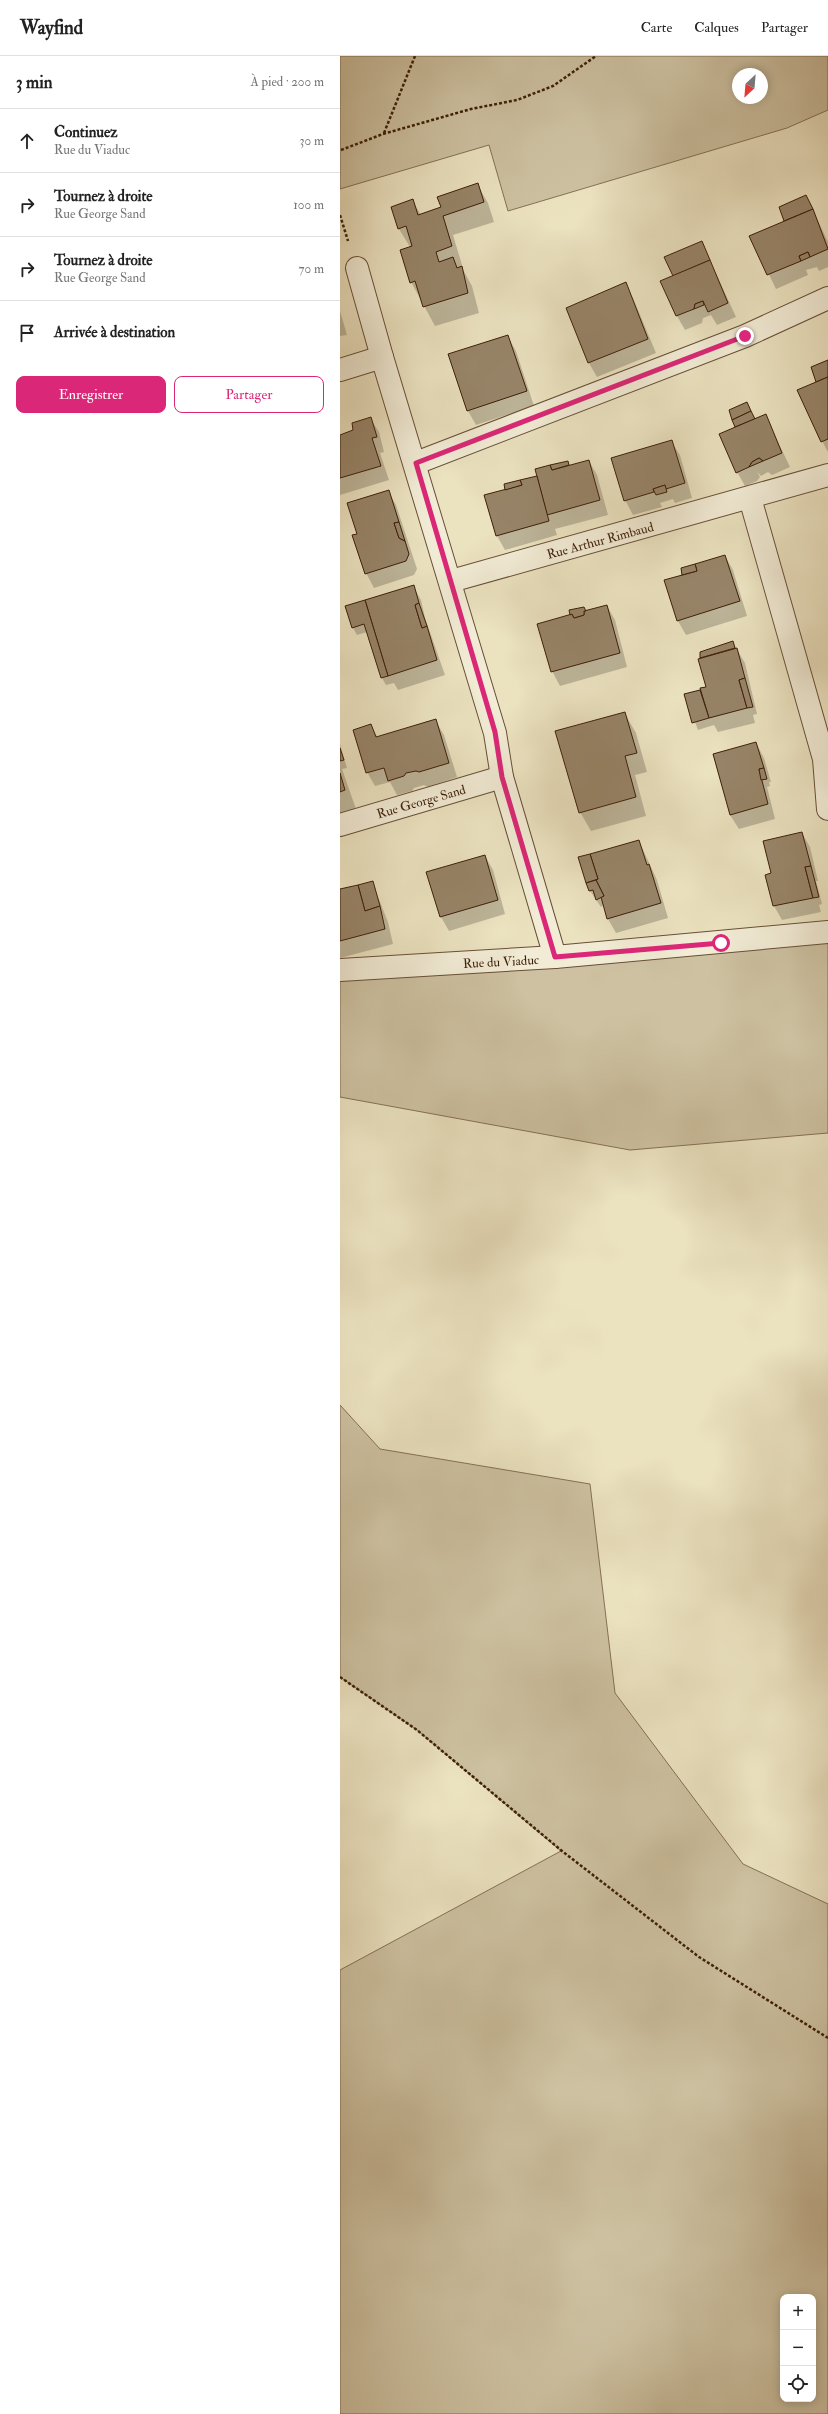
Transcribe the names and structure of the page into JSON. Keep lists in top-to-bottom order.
{
  "streets": {
    "street": ["Rue Arthur Rimbaud", "Rue George Sand", "Rue du Viaduc"]
  },
  "north": "bottom left",
  "page": {
    "header": "Wayfind",
    "nav": ["Carte", "Calques", "Partager"],
    "heading": ["3 min", "À pied · 200 m"],
    "list": [
      ["Continuez", "Rue du Viaduc", "30 m"],
      ["Tournez à droite", "Rue George Sand", "100 m"],
      ["Tournez à droite", "Rue George Sand", "70 m"],
      "Arrivée à destination"
    ],
    "buttons": ["Enregistrer", "Partager"],
    "map_buttons": ["+", "−"]
  }
}
